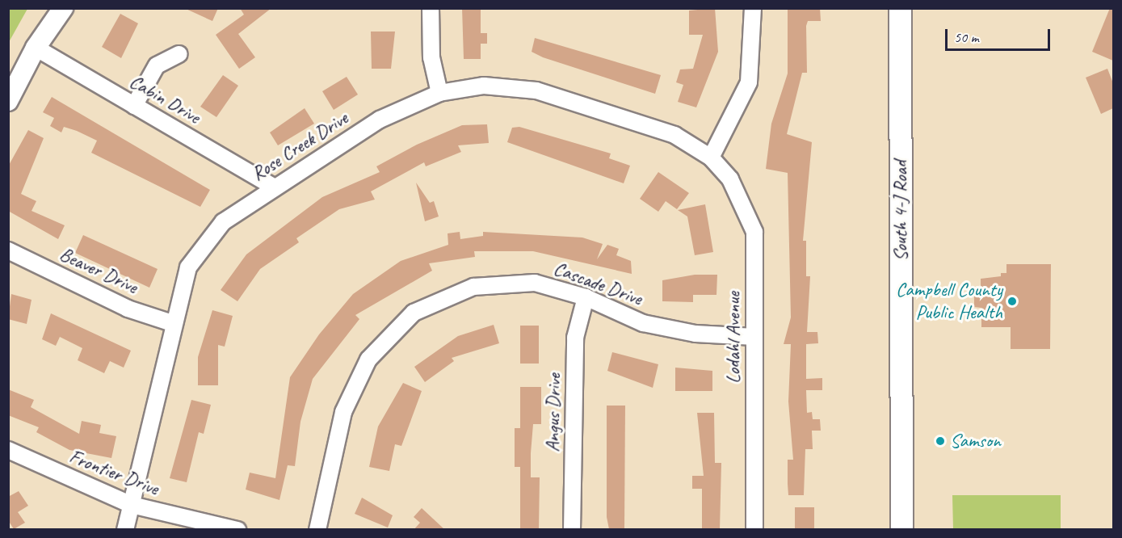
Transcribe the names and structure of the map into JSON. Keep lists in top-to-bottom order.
{
  "streets": {
    "main road": ["South 4-J Road"],
    "street": [
      "Cabin Drive",
      "Rose Creek Drive",
      "Beaver Drive",
      "Cascade Drive",
      "Lodahl Avenue",
      "Angus Drive",
      "Frontier Drive"
    ]
  },
  "crossings": [
    ["Cabin Drive", "Rose Creek Drive"],
    ["Rose Creek Drive", "Beaver Drive"],
    ["Rose Creek Drive", "Lodahl Avenue"],
    ["Rose Creek Drive", "Frontier Drive"],
    ["Cascade Drive", "Lodahl Avenue"],
    ["Cascade Drive", "Angus Drive"]
  ],
  "places": ["Campbell County Public Health", "Samson"],
  "scale_bar": "50 m"
}
